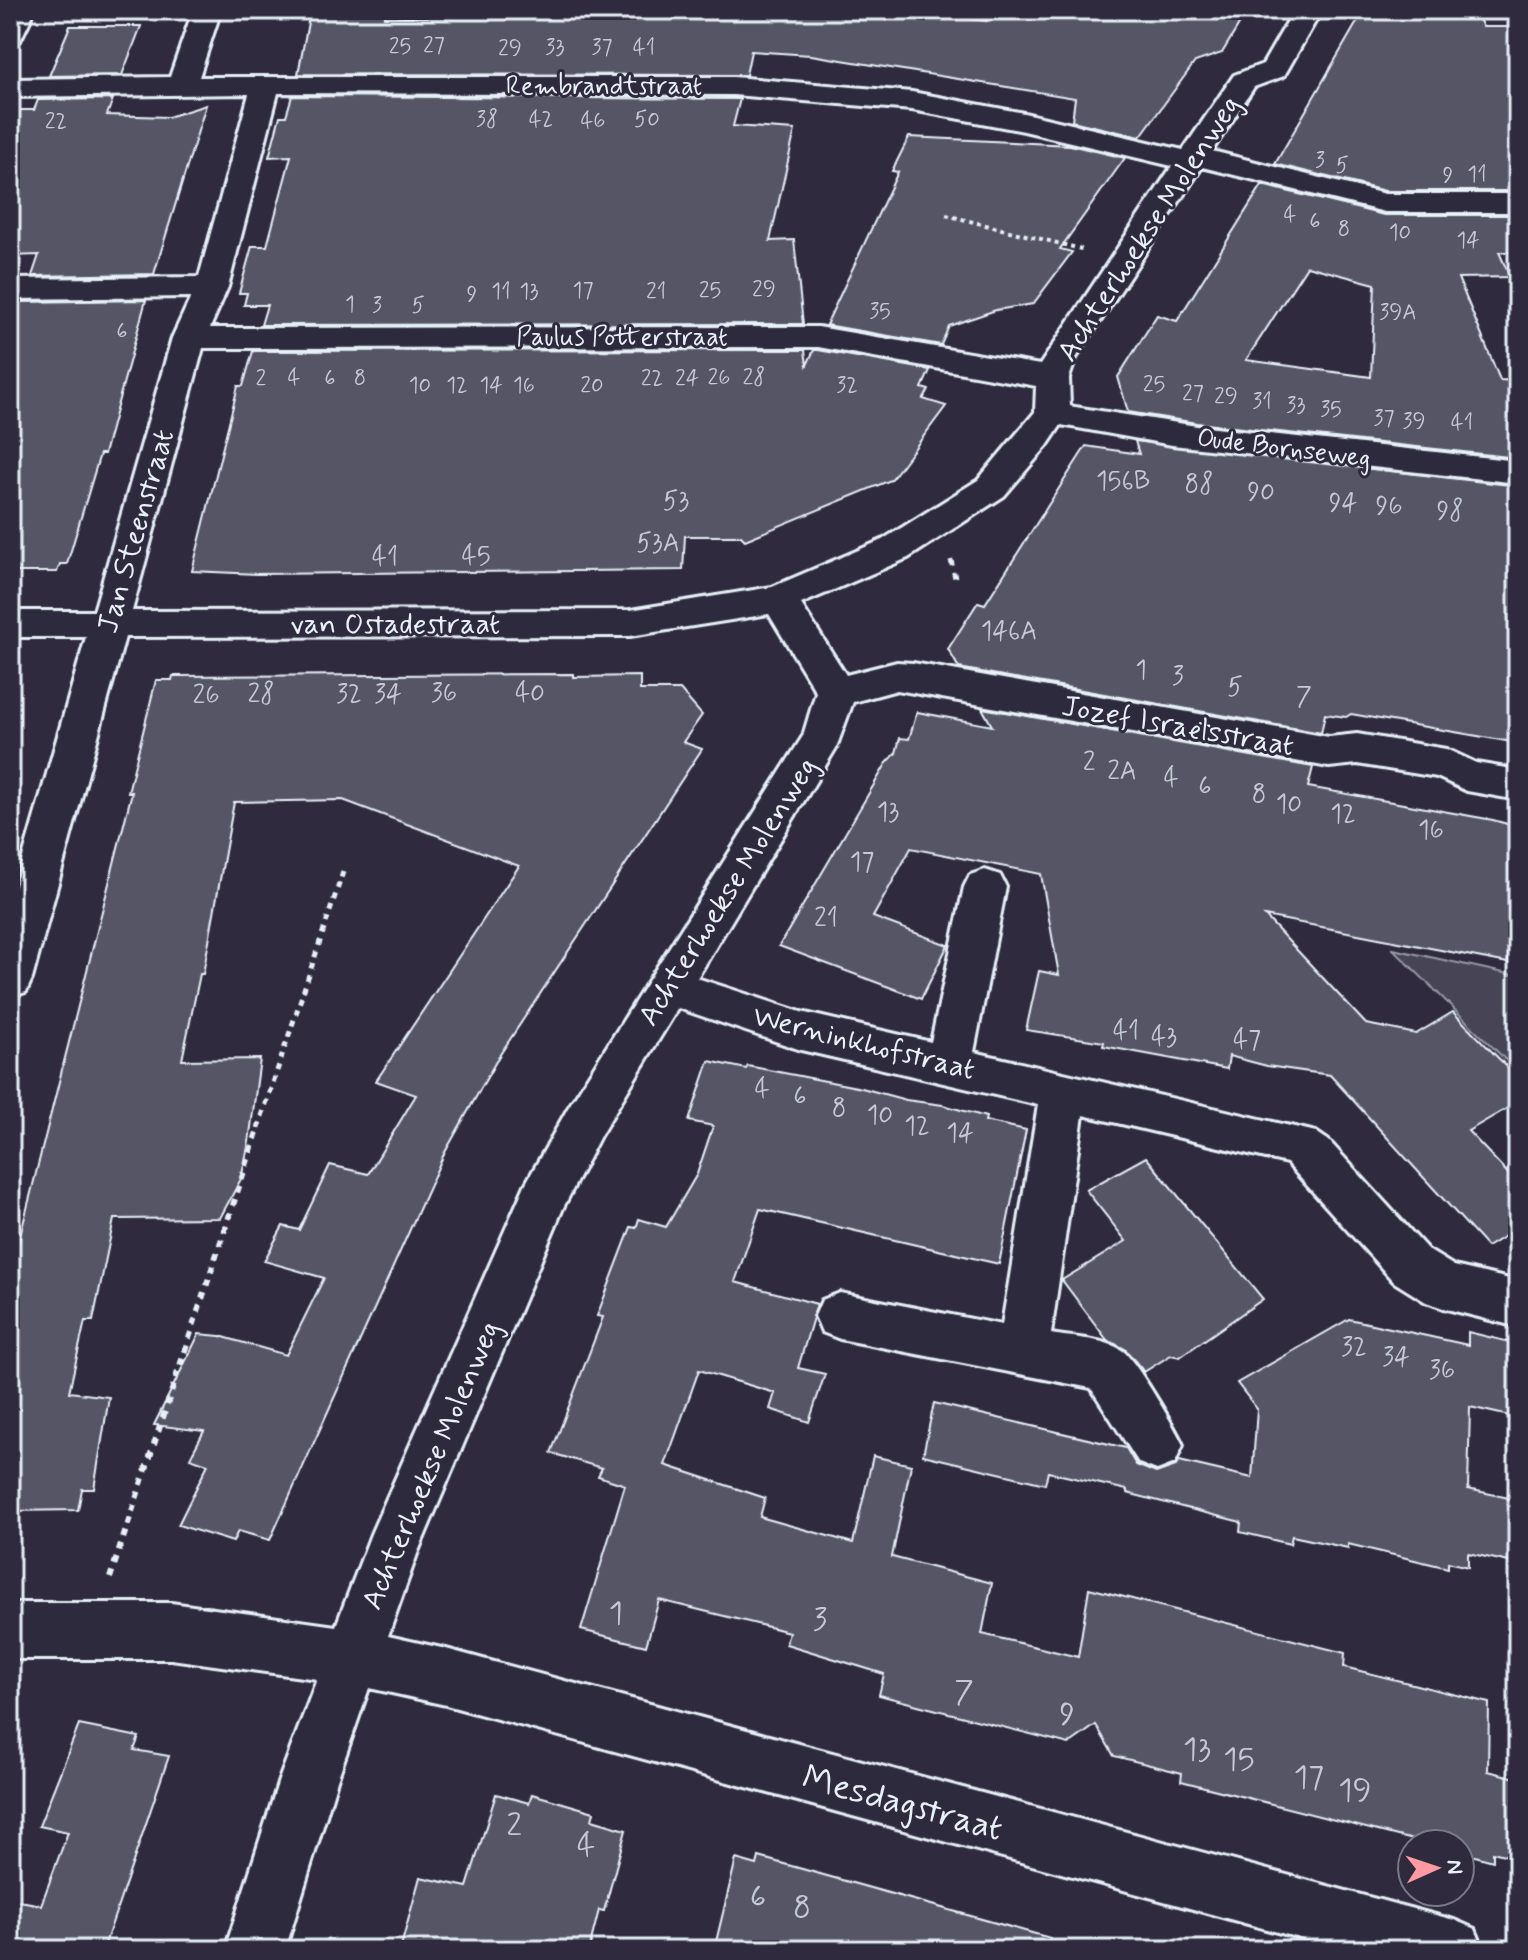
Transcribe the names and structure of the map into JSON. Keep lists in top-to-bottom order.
{
  "streets": {
    "street": [
      "Rembrandtstraat",
      "Achterhoekse Molenweg",
      "Paulus Potterstraat",
      "Oude Bornseweg",
      "Jan Steenstraat",
      "van Ostadestraat",
      "Jozef Israëlsstraat",
      "Werninkhofstraat",
      "Mesdagstraat"
    ]
  },
  "crossings": [
    ["Rembrandtstraat", "Achterhoekse Molenweg"],
    ["Rembrandtstraat", "Jan Steenstraat"],
    ["Achterhoekse Molenweg", "Paulus Potterstraat"],
    ["Achterhoekse Molenweg", "Oude Bornseweg"],
    ["Achterhoekse Molenweg", "van Ostadestraat"],
    ["Achterhoekse Molenweg", "Jozef Israëlsstraat"],
    ["Achterhoekse Molenweg", "Werninkhofstraat"],
    ["Achterhoekse Molenweg", "Mesdagstraat"],
    ["Paulus Potterstraat", "Oude Bornseweg"],
    ["Paulus Potterstraat", "Jan Steenstraat"],
    ["Jan Steenstraat", "van Ostadestraat"]
  ],
  "house_numbers": [
    "27",
    "25",
    "33",
    "37",
    "41",
    "29",
    "38",
    "42",
    "50",
    "46",
    "22",
    "3",
    "5",
    "11",
    "9",
    "4",
    "6",
    "8",
    "10",
    "14",
    "29",
    "17",
    "25",
    "11",
    "13",
    "21",
    "9",
    "1",
    "3",
    "5",
    "35",
    "39A",
    "6",
    "4",
    "26",
    "28",
    "2",
    "6",
    "8",
    "22",
    "24",
    "25",
    "10",
    "12",
    "14",
    "16",
    "20",
    "32",
    "27",
    "29",
    "31",
    "33",
    "35",
    "37",
    "39",
    "41",
    "156B",
    "88",
    "90",
    "53",
    "94",
    "96",
    "98",
    "53A",
    "45",
    "41",
    "146A",
    "1",
    "3",
    "5",
    "36",
    "40",
    "28",
    "32",
    "34",
    "26",
    "7",
    "2",
    "2A",
    "4",
    "6",
    "8",
    "10",
    "13",
    "12",
    "16",
    "17",
    "21",
    "41",
    "43",
    "47",
    "4",
    "6",
    "8",
    "10",
    "12",
    "14",
    "32",
    "34",
    "36",
    "1",
    "3",
    "7",
    "9",
    "13",
    "15",
    "17",
    "19",
    "2",
    "4",
    "6",
    "8"
  ],
  "north": "right"
}
